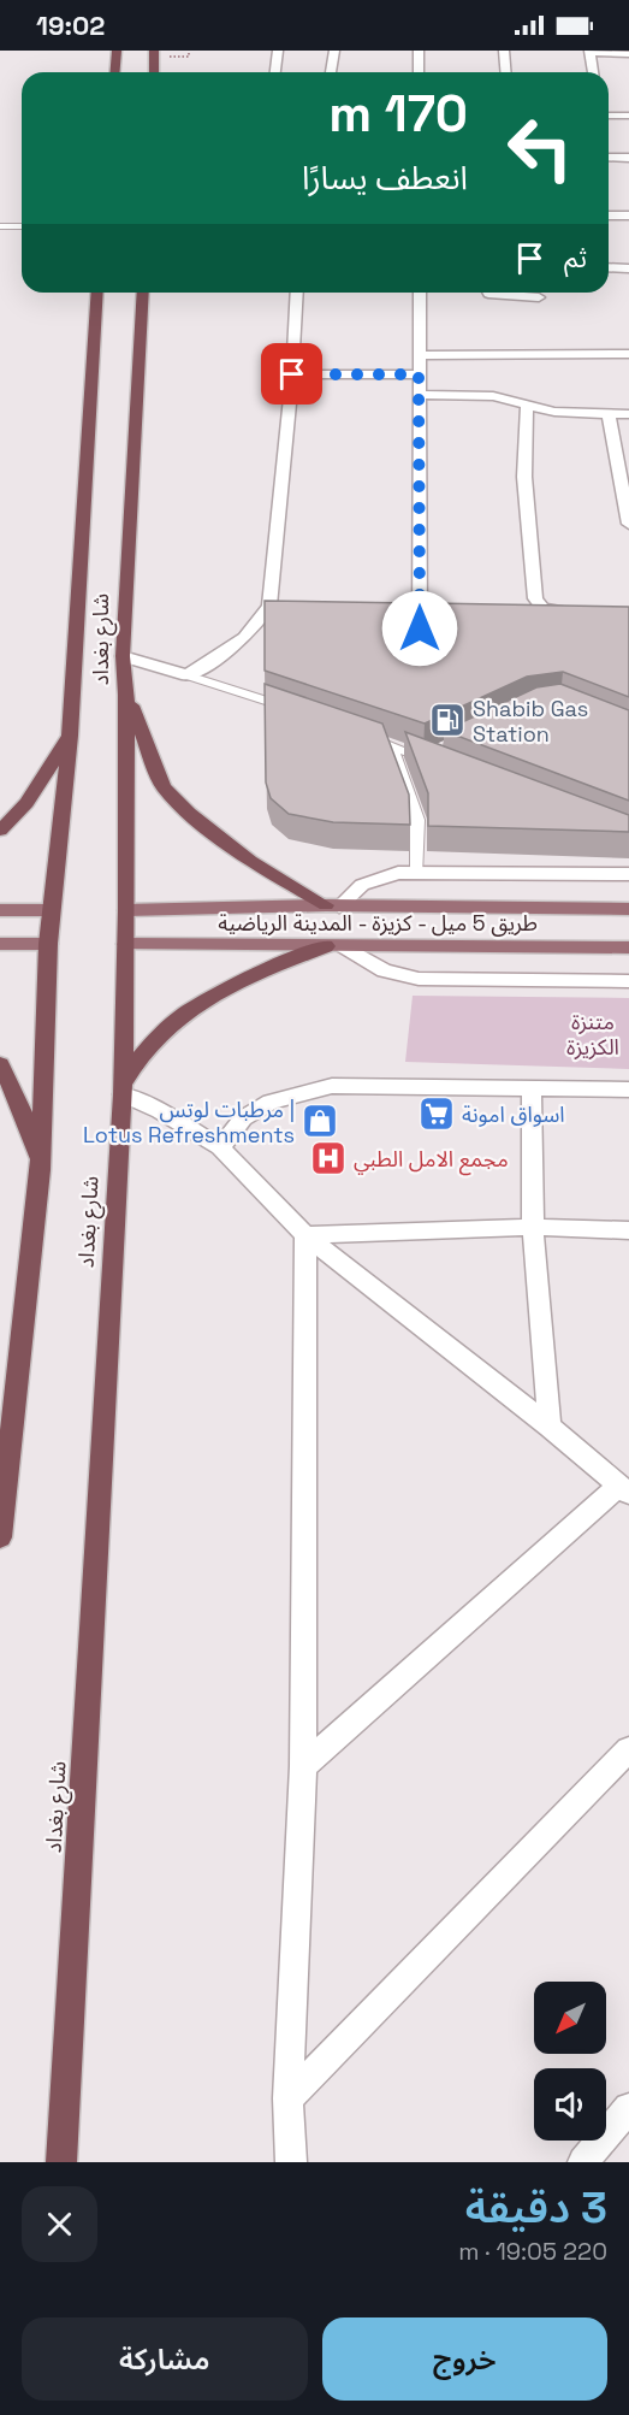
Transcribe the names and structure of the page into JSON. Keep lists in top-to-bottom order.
{
  "streets": {
    "highway": ["شارع بغداد"],
    "main road": ["طريق 5 ميل - كزيزة - المدينة الرياضية"]
  },
  "crossings": [
    ["شارع بغداد", "طريق 5 ميل - كزيزة - المدينة الرياضية"]
  ],
  "parks": ["متنزة الكزيزة"],
  "places": {
    "fuel station": ["Shabib Gas Station"],
    "supermarket": ["اسواق امونة"],
    "shop": ["مرطبات لوتس | Lotus Refreshments"],
    "hospital": ["مجمع الامل الطبي"]
  },
  "north": "bottom left",
  "page": {
    "status": "19:02",
    "turn": ["170 m", "انعطف يسارًا"],
    "then": "ثم",
    "heading": ["3 دقيقة", "220 m · 19:05"],
    "buttons": ["خروج", "مشاركة"]
  }
}
